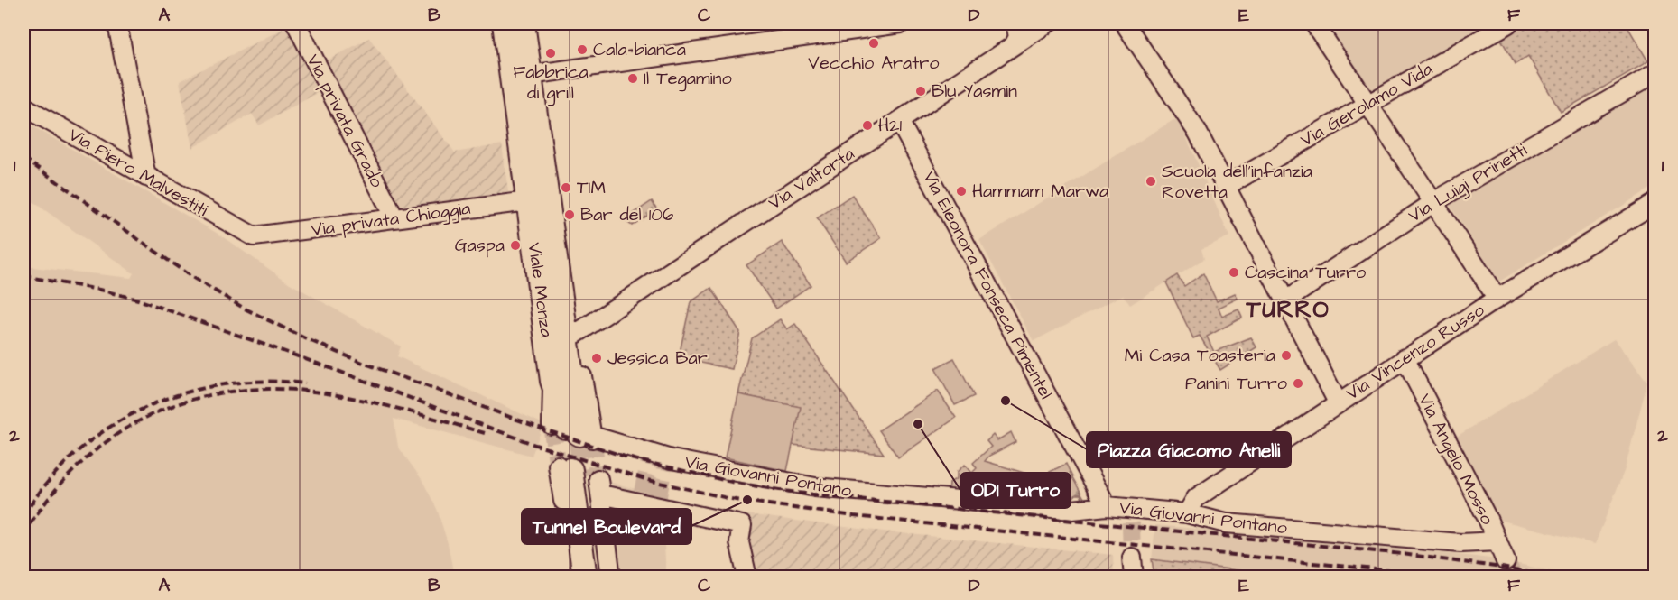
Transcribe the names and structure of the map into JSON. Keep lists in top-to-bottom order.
{
  "streets": {
    "main road": ["Viale Monza"],
    "street": [
      "Via Gerolamo Vida",
      "Via privata Grado",
      "Via Piero Malvestiti",
      "Via Valtorta",
      "Via Luigi Prinetti",
      "Via privata Chioggia",
      "Via Eleonora Fonseca Pimentel",
      "Via Vincenzo Russo",
      "Via Angelo Mosso",
      "Via Giovanni Pontano"
    ]
  },
  "crossings": [
    ["Via privata Grado", "Via privata Chioggia"],
    ["Via Piero Malvestiti", "Via privata Chioggia"],
    ["Via Valtorta", "Via Eleonora Fonseca Pimentel"],
    ["Via Valtorta", "Viale Monza"],
    ["Via privata Chioggia", "Viale Monza"],
    ["Via Eleonora Fonseca Pimentel", "Via Giovanni Pontano"],
    ["Viale Monza", "Via Giovanni Pontano"],
    ["Via Vincenzo Russo", "Via Angelo Mosso"],
    ["Via Vincenzo Russo", "Via Giovanni Pontano"],
    ["Via Angelo Mosso", "Via Giovanni Pontano"]
  ],
  "districts": ["TURRO"],
  "places": [
    "Vecchio Aratro",
    "Cala bianca",
    "Fabbrica di grill",
    "Il Tegamino",
    "Blu Yasmin",
    "H21",
    "Scuola dell'infanzia Rovetta",
    "TIM",
    "Hammam Marwa",
    "Bar del 106",
    "Gaspa",
    "Cascina Turro",
    "Mi Casa Toasteria",
    "Jessica Bar",
    "Panini Turro",
    "Piazza Giacomo Anelli",
    "ODI Turro",
    "Tunnel Boulevard"
  ],
  "grid": {
    "columns": [
      "A",
      "B",
      "C",
      "D",
      "E",
      "F"
    ],
    "rows": ["1", "2"]
  }
}
